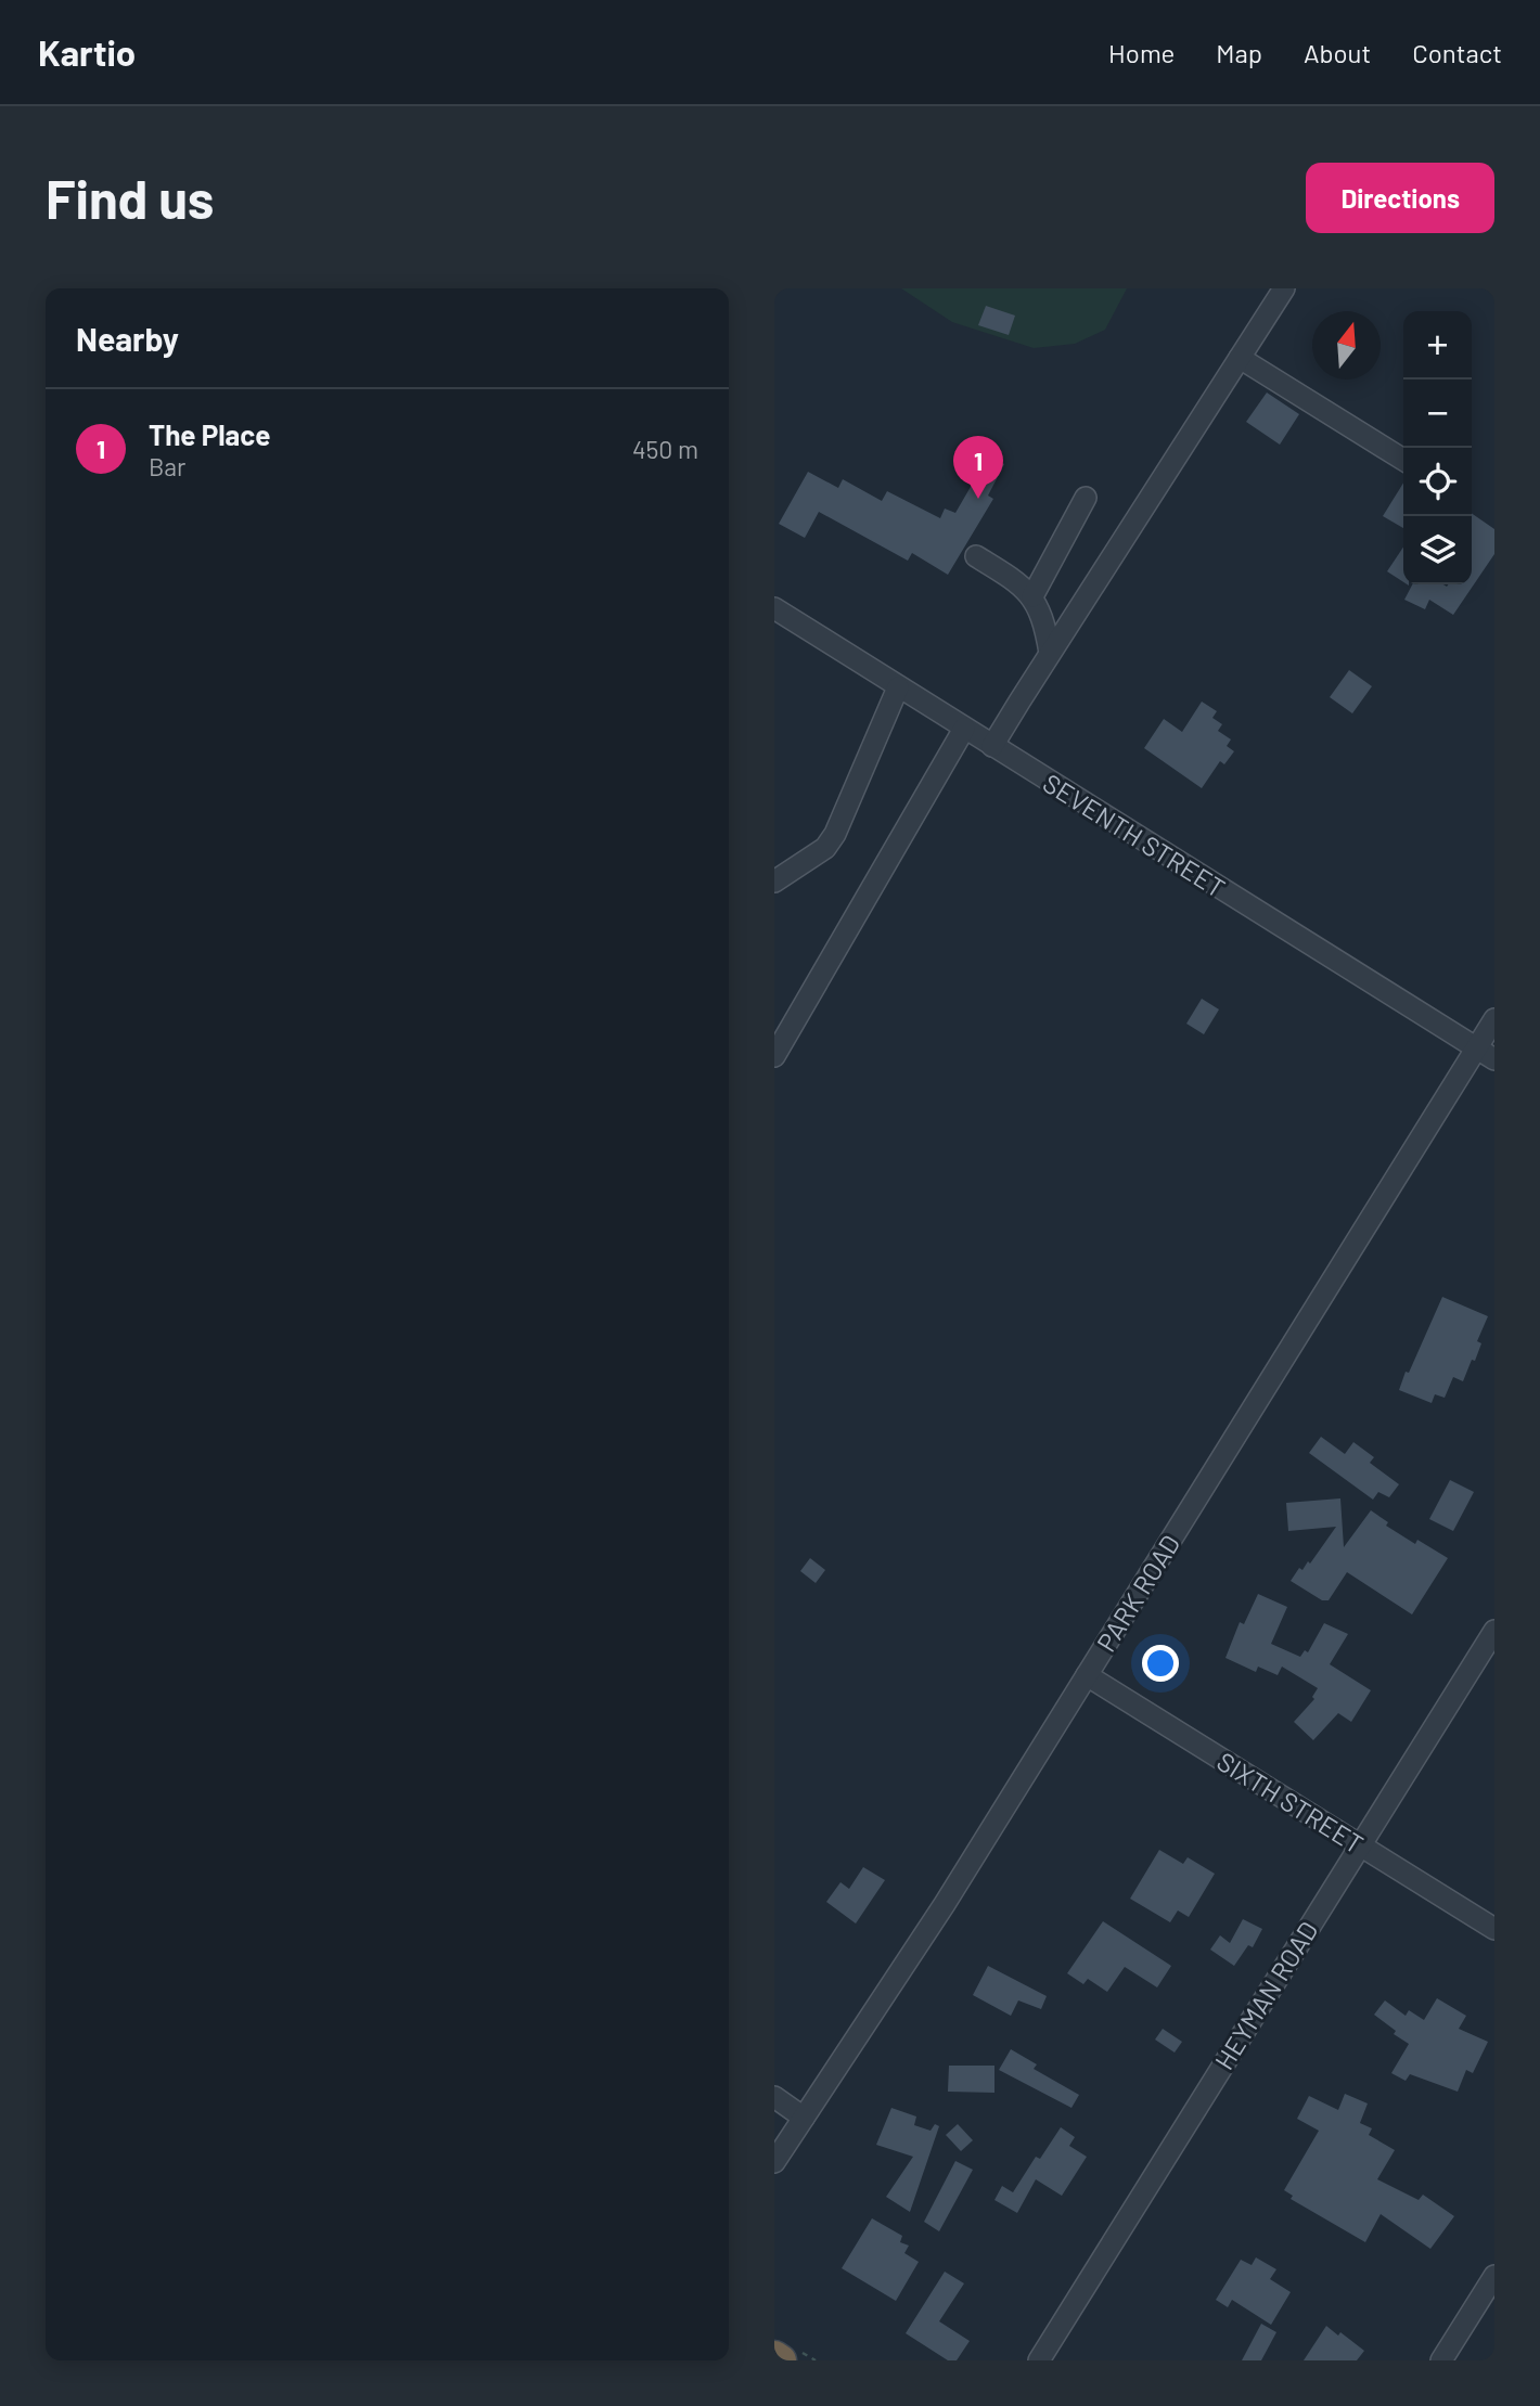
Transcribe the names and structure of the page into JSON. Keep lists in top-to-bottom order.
{
  "streets": {
    "street": [
      "SEVENTH STREET",
      "PARK ROAD",
      "SIXTH STREET",
      "HEYMAN ROAD"
    ]
  },
  "crossings": [
    ["SEVENTH STREET", "PARK ROAD"],
    ["PARK ROAD", "SIXTH STREET"],
    ["SIXTH STREET", "HEYMAN ROAD"]
  ],
  "north": "top",
  "page": {
    "header": "Kartio",
    "nav": [
      "Home",
      "Map",
      "About",
      "Contact"
    ],
    "buttons": "Directions",
    "title": "Find us",
    "heading": "Nearby",
    "map_buttons": ["+", "−"],
    "list": [
      {
        "mark": "1",
        "name": "The Place",
        "note": "Bar",
        "value": "450 m"
      }
    ],
    "pins": "1"
  }
}
